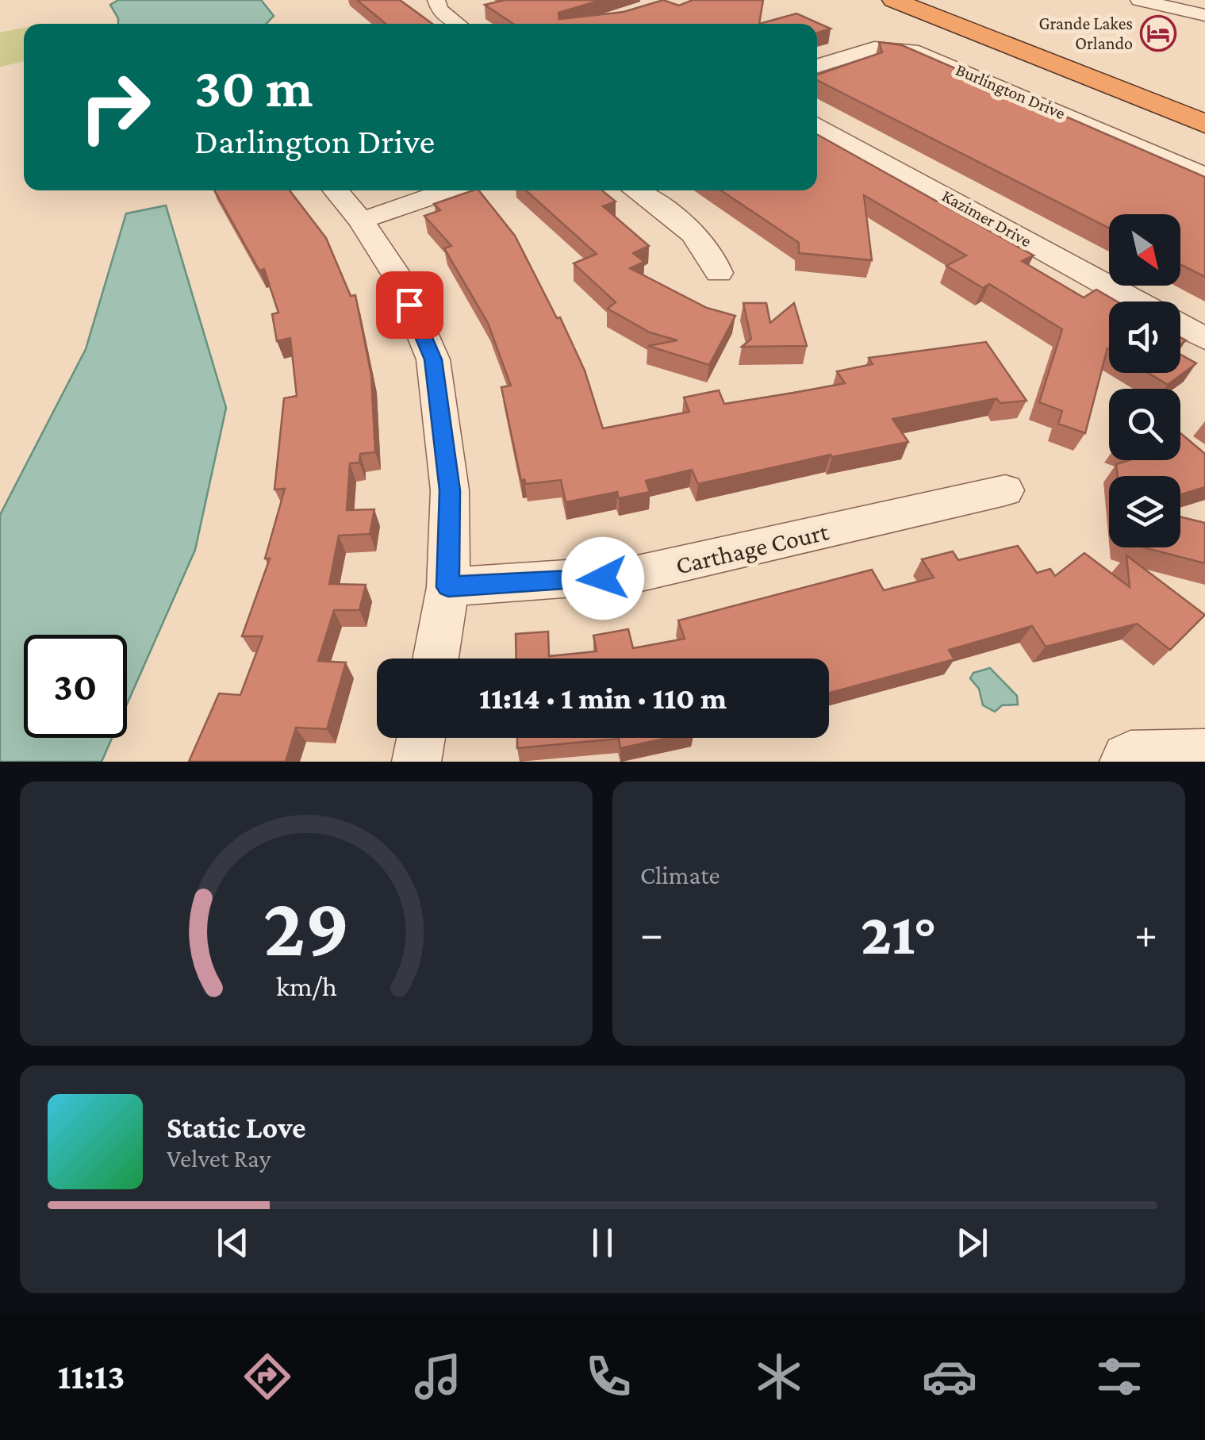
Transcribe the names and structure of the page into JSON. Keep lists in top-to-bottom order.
{
  "streets": {
    "street": ["Burlington Drive", "Kazimer Drive", "Carthage Court"]
  },
  "places": {
    "hotel": ["Grande Lakes Orlando"]
  },
  "north": "bottom right",
  "page": {
    "turn": ["30 m", "Darlington Drive"],
    "limit": "30",
    "trip": "11:14 · 1 min · 110 m",
    "tile": "Climate",
    "heat": ["−", "21°", "+"],
    "song": ["Static Love", "Velvet Ray"],
    "tabs": "11:13",
    "gauge": ["29", "km/h"]
  }
}
